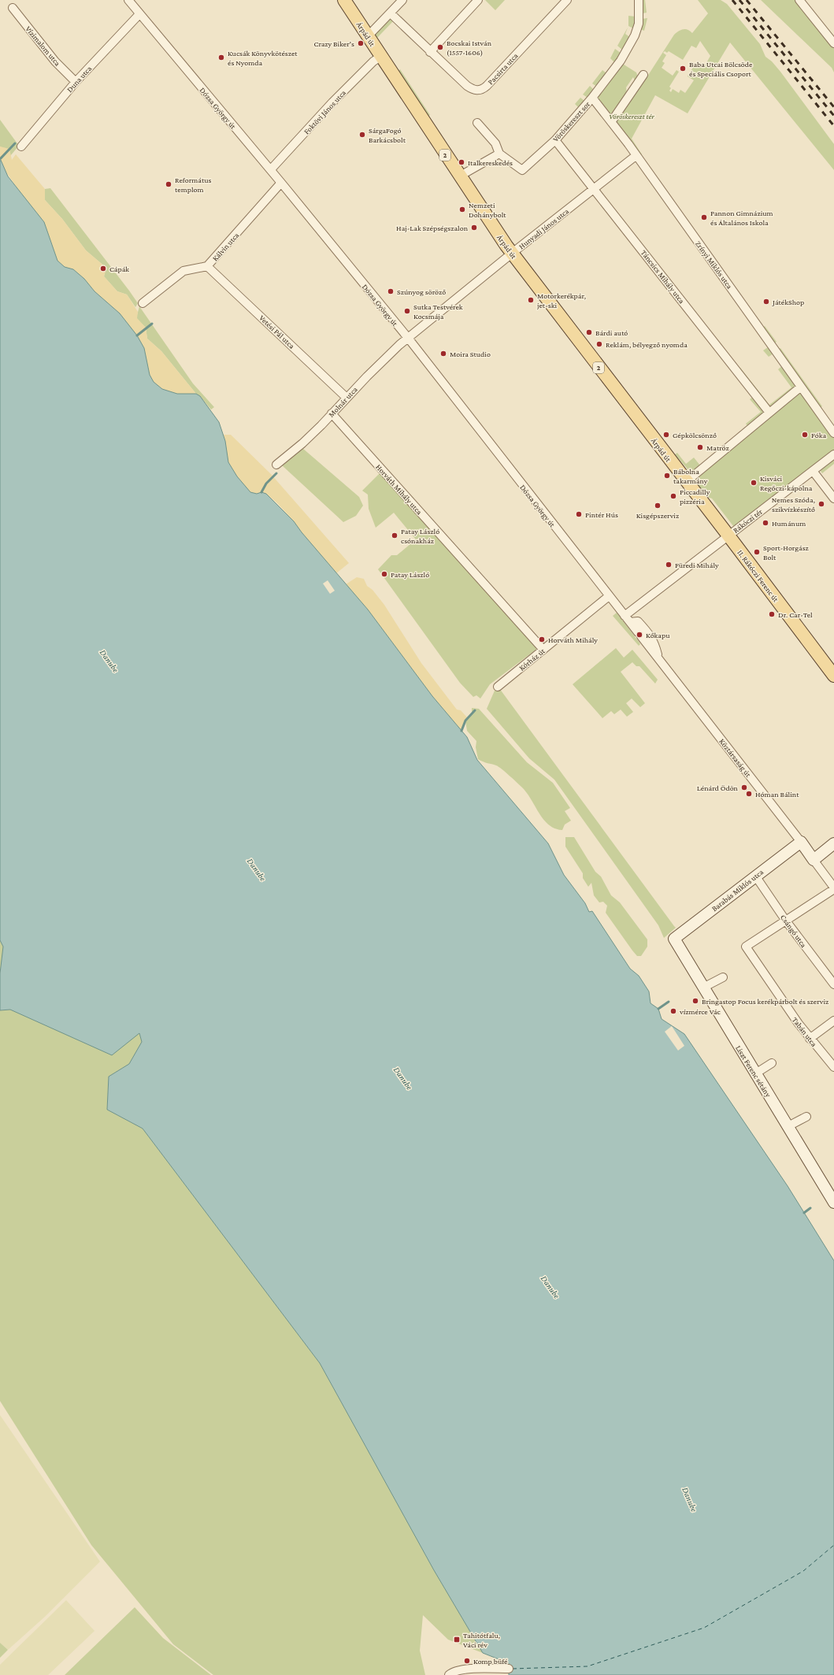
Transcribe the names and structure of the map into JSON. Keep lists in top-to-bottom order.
{
  "streets": {
    "main road": [
      "Árpád út",
      "2",
      "Rákóczi tér",
      "II. Rákóczi Ferenc út"
    ],
    "street": [
      "Vízimalom utca",
      "Pacsirta utca",
      "Duna utca",
      "Dózsa György út",
      "Foktövi János utca",
      "Vöröskereszt sor",
      "Hunyadi János utca",
      "Kálvin utca",
      "Zrínyi Miklós utca",
      "Táncsics Mihály utca",
      "Vetési Pál utca",
      "Molnár utca",
      "Horváth Mihály utca",
      "Kórház út",
      "Köztársaság út",
      "Barabás Miklós utca",
      "Csángó utca",
      "Tabán utca",
      "Liszt Ferenc sétány"
    ]
  },
  "crossings": [
    ["Árpád út", "Foktövi János utca"],
    ["Árpád út", "Hunyadi János utca"],
    ["Árpád út", "Rákóczi tér"],
    ["Vízimalom utca", "Duna utca"],
    ["Duna utca", "Dózsa György út"],
    ["Dózsa György út", "Foktövi János utca"],
    ["Dózsa György út", "Hunyadi János utca"],
    ["Dózsa György út", "Kálvin utca"],
    ["Dózsa György út", "Molnár utca"],
    ["Dózsa György út", "Kórház út"],
    ["Dózsa György út", "Köztársaság út"],
    ["Vöröskereszt sor", "Zrínyi Miklós utca"],
    ["Vöröskereszt sor", "Táncsics Mihály utca"],
    ["Hunyadi János utca", "Zrínyi Miklós utca"],
    ["Hunyadi János utca", "Táncsics Mihály utca"],
    ["Hunyadi János utca", "Molnár utca"],
    ["Kálvin utca", "Vetési Pál utca"],
    ["Vetési Pál utca", "Molnár utca"],
    ["Molnár utca", "Horváth Mihály utca"],
    ["Horváth Mihály utca", "Kórház út"],
    ["Rákóczi tér", "II. Rákóczi Ferenc út"],
    ["Köztársaság út", "Barabás Miklós utca"],
    ["Barabás Miklós utca", "Csángó utca"],
    ["Barabás Miklós utca", "Liszt Ferenc sétány"],
    ["Csángó utca", "Tabán utca"]
  ],
  "water": ["Danube"],
  "parks": ["Vöröskereszt tér"],
  "places": {
    "other": [
      "Crazy Biker's",
      "Bocskai István (1557-1606)",
      "Kucsák Könyvkötészet és Nyomda",
      "Baba Utcai Bölcsöde és Speciális Csoport",
      "SárgaFogó Barkácsbolt",
      "Italkereskedés",
      "Református templom",
      "Nemzeti Dohánybolt",
      "Pannon Gimnázium és Általános Iskola",
      "Haj-Lak Szépségszalon",
      "Cápák",
      "Szúnyog söröző",
      "Motorkerékpár, jet-ski",
      "JátékShop",
      "Sutka Testvérek Kocsmája",
      "Bárdi autó",
      "Reklám, bélyegző nyomda",
      "Moira Studio",
      "Gépkölcsönző",
      "Fóka",
      "Matróz",
      "Bábolna takarmány",
      "Kisváci Regőczi-kápolna",
      "Piccadilly pizzéria",
      "Nemes Szóda, szikvízkészítő",
      "Kisgépszerviz",
      "Pintér Hús",
      "Humánum",
      "Patay László csónakház",
      "Sport-Horgász Bolt",
      "Füredi Mihály",
      "Patay László",
      "Dr. Car-Tel",
      "Kőkapu",
      "Horváth Mihály",
      "Lénárd Ödön",
      "Hóman Bálint",
      "Bringastop Focus kerékpárbolt és szerviz",
      "vízmérce Vác",
      "Komp büfé"
    ],
    "transit": ["Tahitótfalu, Váci rév"]
  }
}
